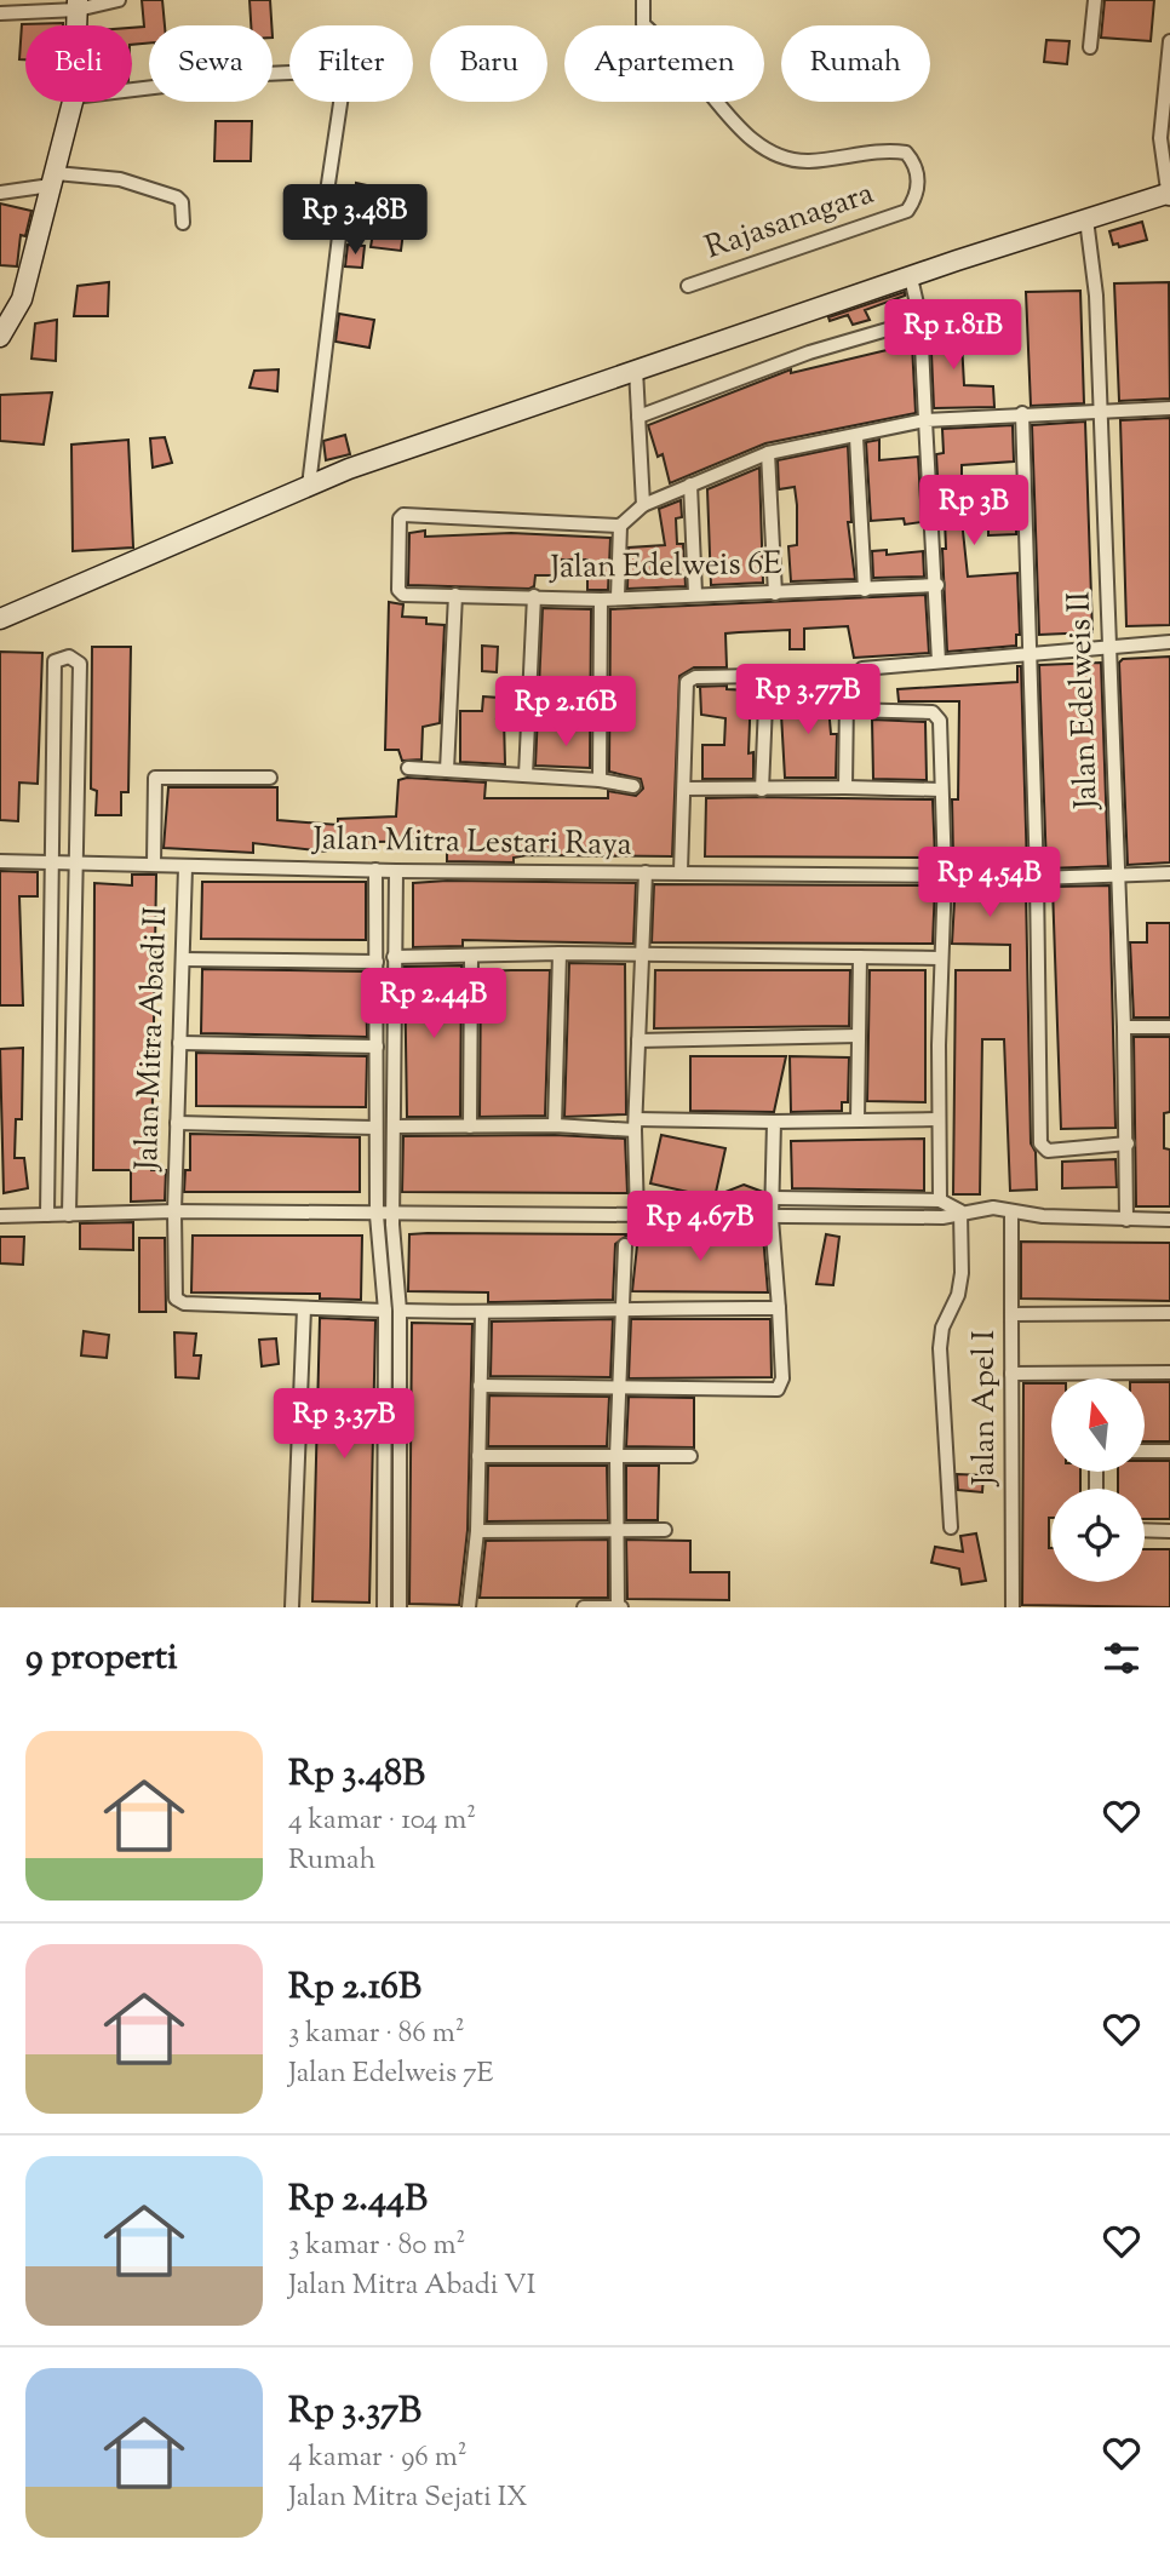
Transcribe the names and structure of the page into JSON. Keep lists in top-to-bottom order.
{
  "streets": {
    "street": [
      "Rajasanagara",
      "Jalan Edelweis 6E",
      "Jalan Edelweis II",
      "Jalan Mitra Lestari Raya",
      "Jalan Mitra Abadi II",
      "Jalan Apel I"
    ]
  },
  "crossings": [
    ["Jalan Mitra Lestari Raya", "Jalan Mitra Abadi II"]
  ],
  "north": "top",
  "page": {
    "chip": [
      "Beli",
      "Sewa",
      "Filter",
      "Baru",
      "Apartemen",
      "Rumah"
    ],
    "price": [
      "Rp 3.48B",
      "Rp 1.81B",
      "Rp 3B",
      "Rp 3.77B",
      "Rp 2.16B",
      "Rp 4.54B",
      "Rp 2.44B",
      "Rp 4.67B",
      "Rp 3.37B"
    ],
    "heading": "9 properti",
    "list": [
      {
        "name": "Rp 3.48B",
        "note": "4 kamar · 104 m² · Rumah"
      },
      {
        "name": "Rp 2.16B",
        "note": "3 kamar · 86 m² · Jalan Edelweis 7E"
      },
      {
        "name": "Rp 2.44B",
        "note": "3 kamar · 80 m² · Jalan Mitra Abadi VI"
      },
      {
        "name": "Rp 3.37B",
        "note": "4 kamar · 96 m² · Jalan Mitra Sejati IX"
      }
    ]
  }
}
